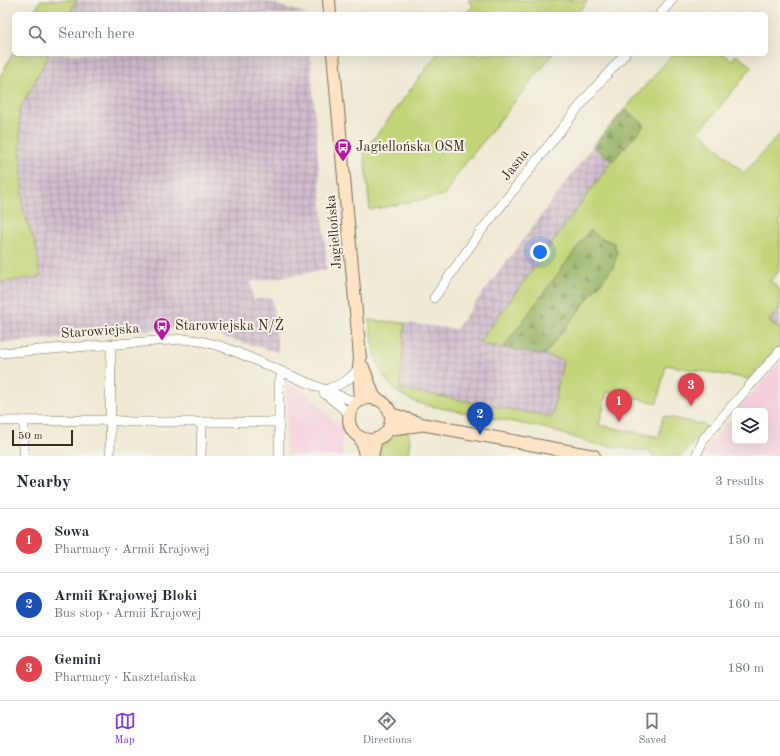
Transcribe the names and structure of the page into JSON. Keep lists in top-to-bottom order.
{
  "streets": {
    "street": ["Jasna", "Jagiellońska", "Starowiejska"]
  },
  "crossings": [
    ["Jagiellońska", "Starowiejska"]
  ],
  "places": {
    "bus stop": ["Jagiellońska OSM", "Starowiejska N/Ż"]
  },
  "scale_bar": "50 m",
  "page": {
    "search": "Search here",
    "pins": ["3", "1", "2"],
    "scale": "50 m",
    "heading": ["Nearby", "3 results"],
    "list": [
      {
        "mark": "1",
        "name": "Sowa",
        "note": "Pharmacy · Armii Krajowej",
        "value": "150 m"
      },
      {
        "mark": "2",
        "name": "Armii Krajowej Bloki",
        "note": "Bus stop · Armii Krajowej",
        "value": "160 m"
      },
      {
        "mark": "3",
        "name": "Gemini",
        "note": "Pharmacy · Kasztelańska",
        "value": "180 m"
      }
    ],
    "nav": ["Map", "Directions", "Saved"]
  }
}
